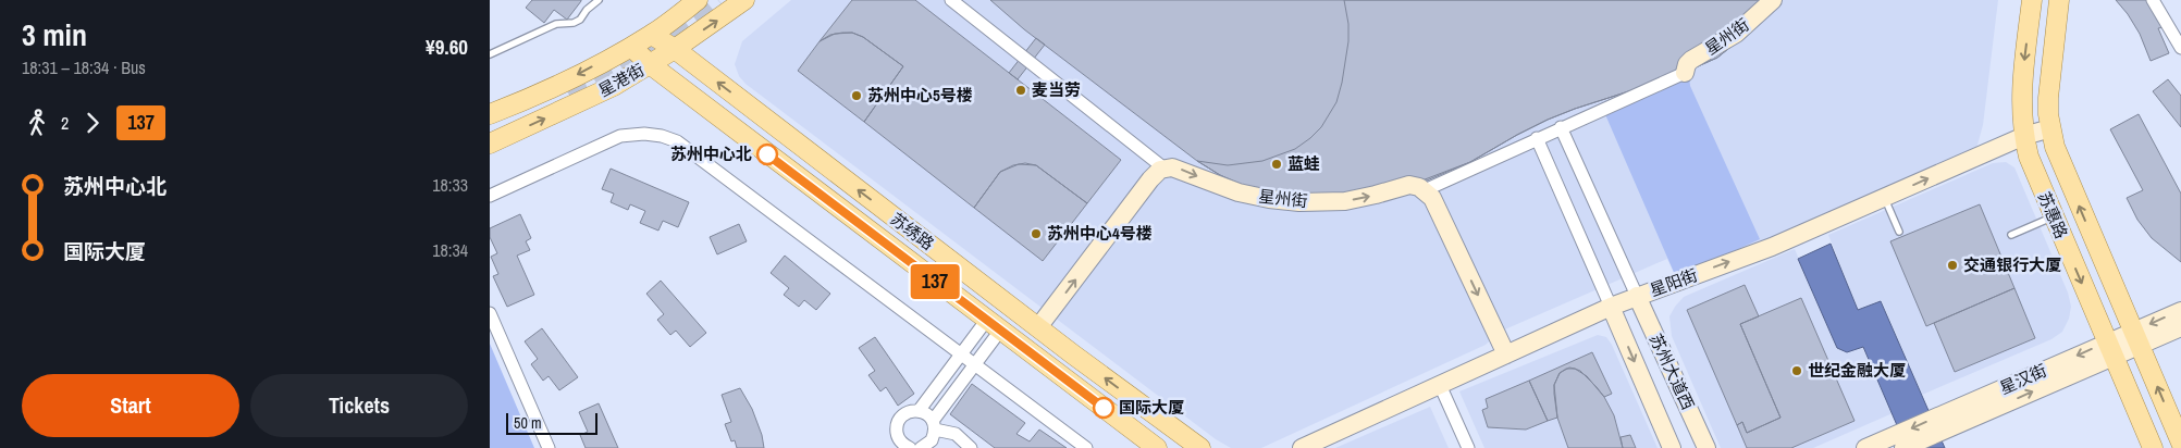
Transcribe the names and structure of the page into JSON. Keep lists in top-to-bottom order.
{
  "streets": {
    "main road": ["星港街", "苏惠路", "苏绣路"],
    "street": [
      "星州街",
      "星阳街",
      "苏州大道西",
      "星汉街"
    ]
  },
  "crossings": [
    ["星港街", "苏绣路"],
    ["苏惠路", "星阳街"],
    ["苏惠路", "星汉街"],
    ["星阳街", "苏州大道西"]
  ],
  "one_way": ["星州街", "星阳街"],
  "places": [
    "麦当劳",
    "苏州中心5号楼",
    "苏州中心北",
    "蓝蛙",
    "苏州中心4号楼",
    "交通银行大厦",
    "世纪金融大厦",
    "国际大厦"
  ],
  "lines": ["bus line 137"],
  "scale_bar": "50 m",
  "page": {
    "heading": ["3 min", "18:31 – 18:34 · Bus", "¥9.60"],
    "on_map": "137",
    "legs": ["2", "137"],
    "list": [
      {
        "name": "苏州中心北",
        "value": "18:33"
      },
      {
        "name": "国际大厦",
        "value": "18:34"
      }
    ],
    "buttons": ["Start", "Tickets"],
    "scale": "50 m"
  }
}
